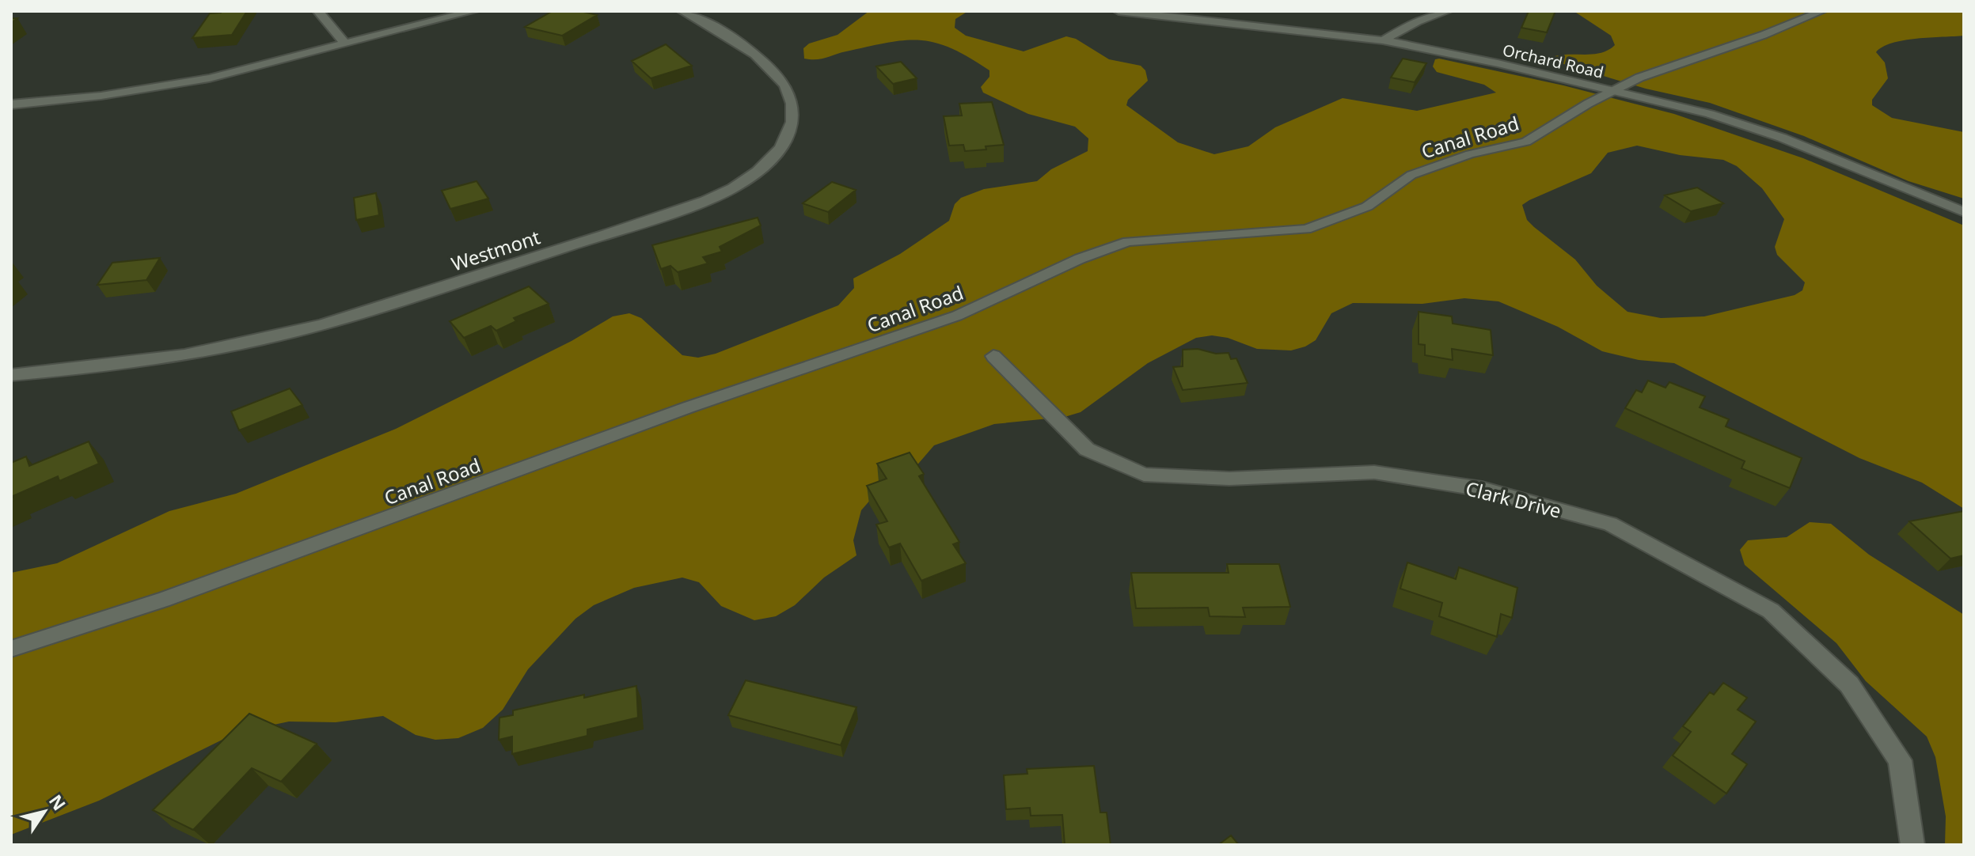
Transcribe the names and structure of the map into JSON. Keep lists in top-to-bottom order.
{
  "streets": {
    "street": ["Orchard Road", "Westmont", "Clark Drive"],
    "lane": ["Canal Road"]
  },
  "crossings": [
    ["Orchard Road", "Canal Road"]
  ],
  "north": "top right"
}
